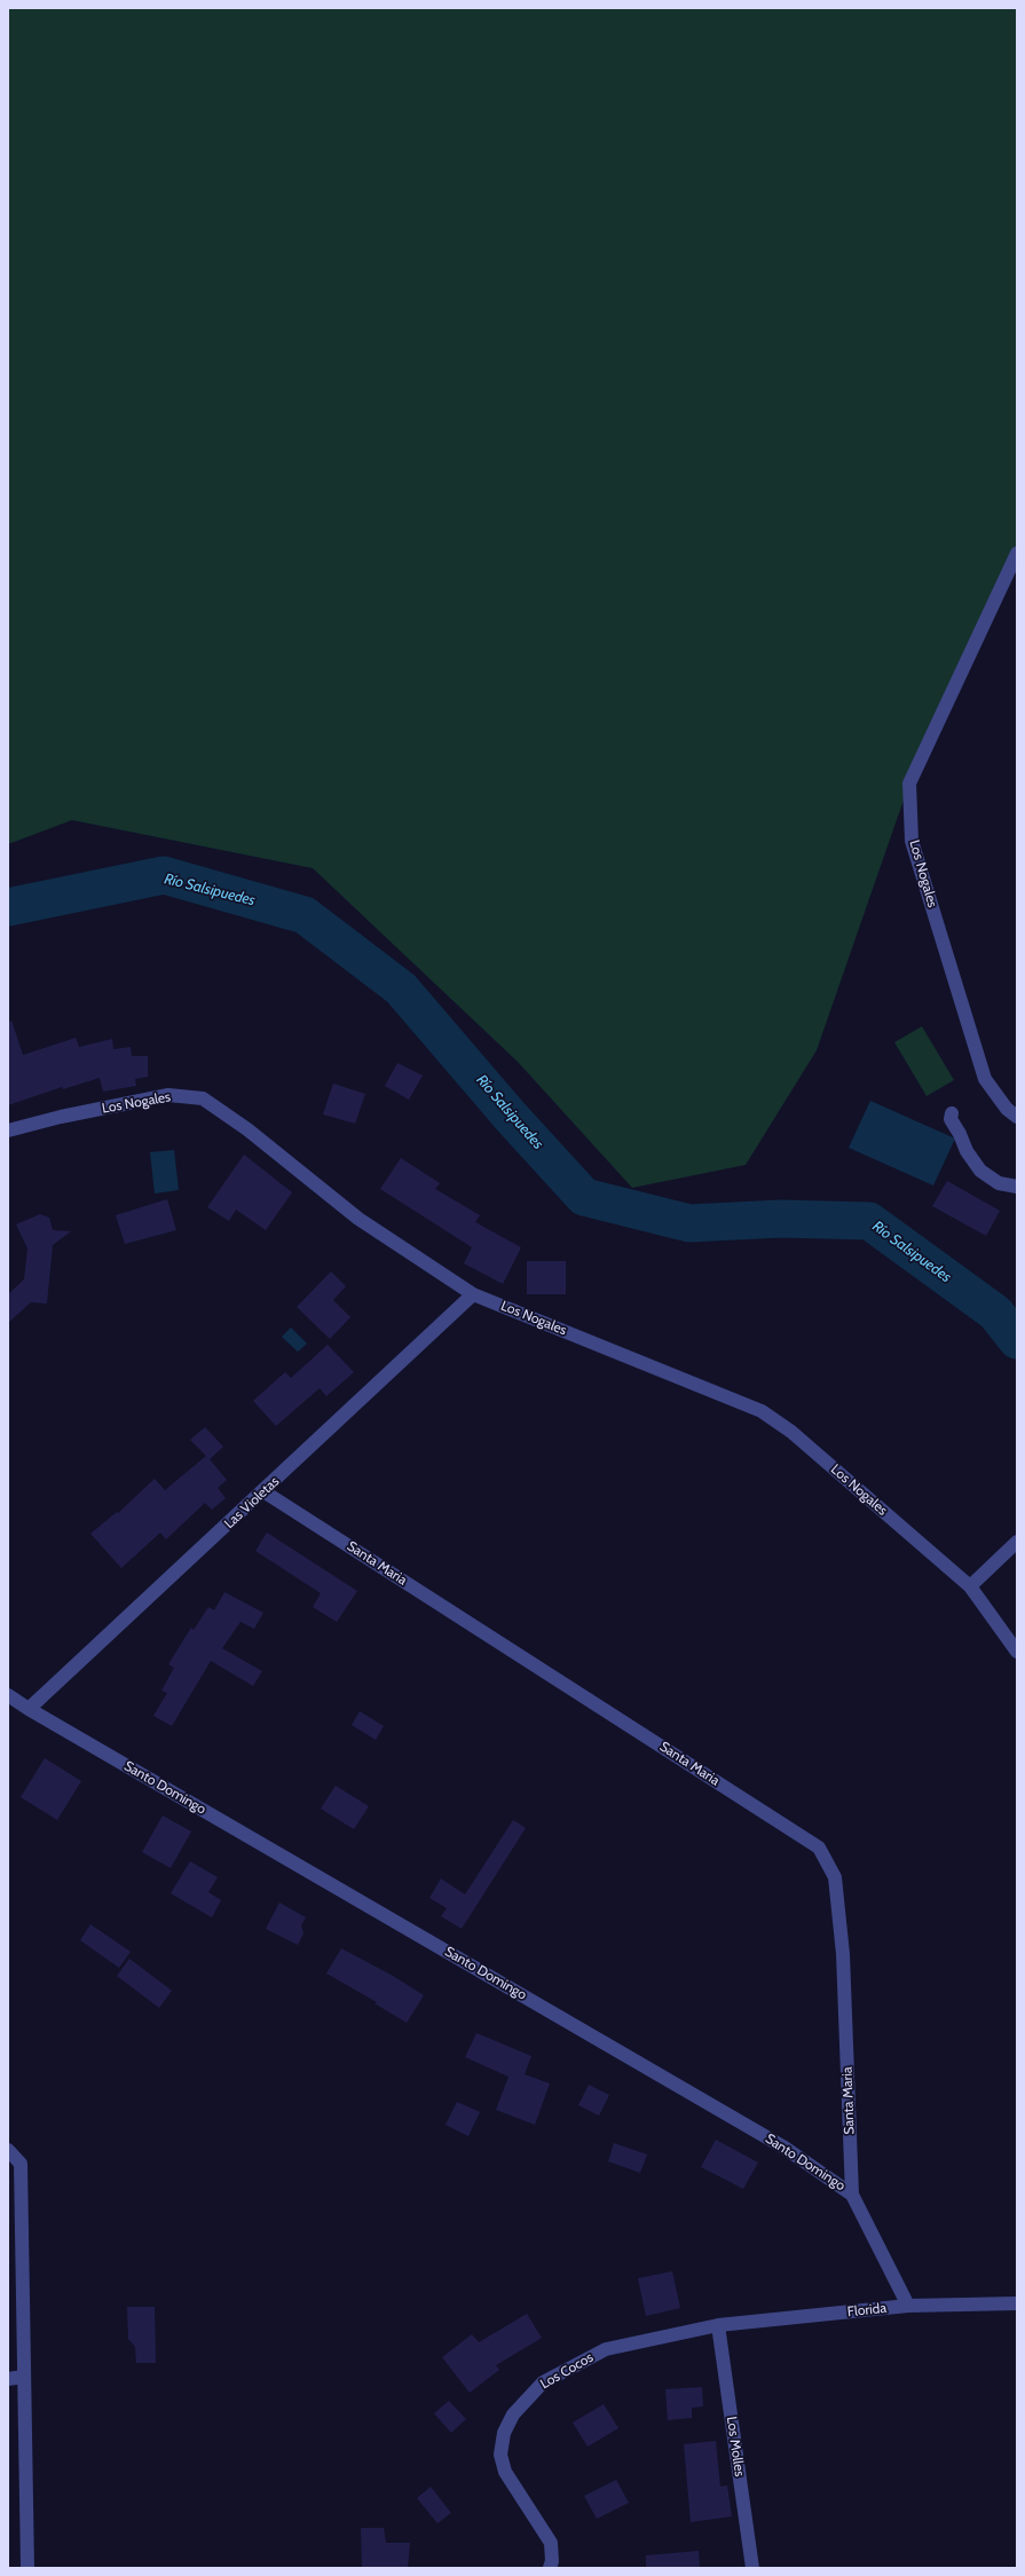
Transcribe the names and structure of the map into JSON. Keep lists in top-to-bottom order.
{
  "streets": {
    "street": [
      "Los Nogales",
      "Las Violetas",
      "Santa Maria",
      "Santo Domingo",
      "Florida",
      "Los Cocos",
      "Los Molles"
    ]
  },
  "crossings": [
    ["Los Nogales", "Las Violetas"],
    ["Las Violetas", "Santa Maria"],
    ["Las Violetas", "Santo Domingo"],
    ["Santa Maria", "Santo Domingo"],
    ["Santo Domingo", "Florida"],
    ["Florida", "Los Cocos"],
    ["Florida", "Los Molles"],
    ["Los Cocos", "Los Molles"]
  ],
  "water": ["Río Salsipuedes"]
}
